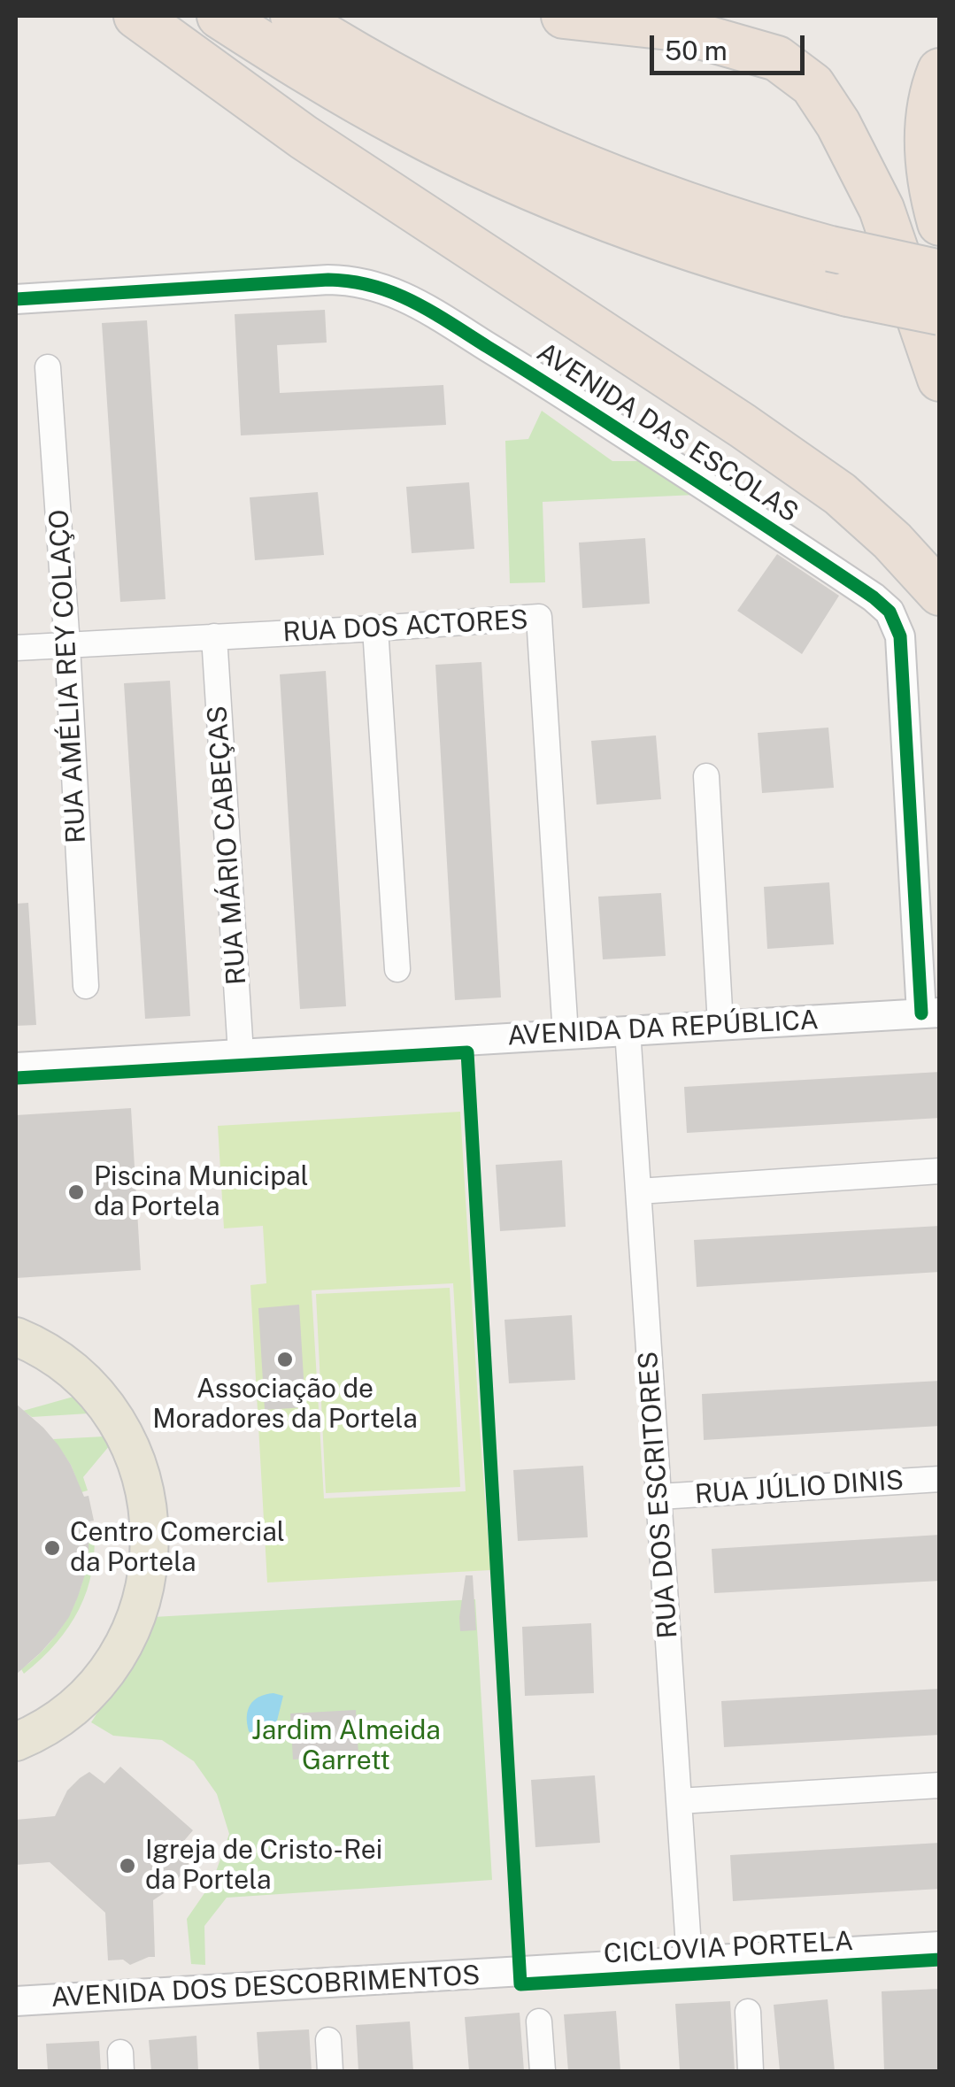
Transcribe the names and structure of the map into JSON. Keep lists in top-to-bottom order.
{
  "streets": {
    "street": [
      "AVENIDA DAS ESCOLAS",
      "RUA DOS ACTORES",
      "RUA AMÉLIA REY COLAÇO",
      "RUA MÁRIO CABEÇAS",
      "AVENIDA DA REPÚBLICA",
      "RUA JÚLIO DINIS",
      "RUA DOS ESCRITORES",
      "AVENIDA DOS DESCOBRIMENTOS"
    ],
    "cycle path": ["CICLOVIA PORTELA"]
  },
  "crossings": [
    ["AVENIDA DAS ESCOLAS", "AVENIDA DA REPÚBLICA"],
    ["RUA DOS ACTORES", "RUA AMÉLIA REY COLAÇO"],
    ["RUA DOS ACTORES", "RUA MÁRIO CABEÇAS"],
    ["RUA DOS ACTORES", "AVENIDA DA REPÚBLICA"],
    ["RUA MÁRIO CABEÇAS", "AVENIDA DA REPÚBLICA"],
    ["AVENIDA DA REPÚBLICA", "RUA DOS ESCRITORES"],
    ["RUA JÚLIO DINIS", "RUA DOS ESCRITORES"],
    ["RUA DOS ESCRITORES", "AVENIDA DOS DESCOBRIMENTOS"]
  ],
  "parks": ["Jardim Almeida Garrett"],
  "places": [
    "Piscina Municipal da Portela",
    "Associação de Moradores da Portela",
    "Centro Comercial da Portela",
    "Igreja de Cristo-Rei da Portela"
  ],
  "scale_bar": "50 m"
}
